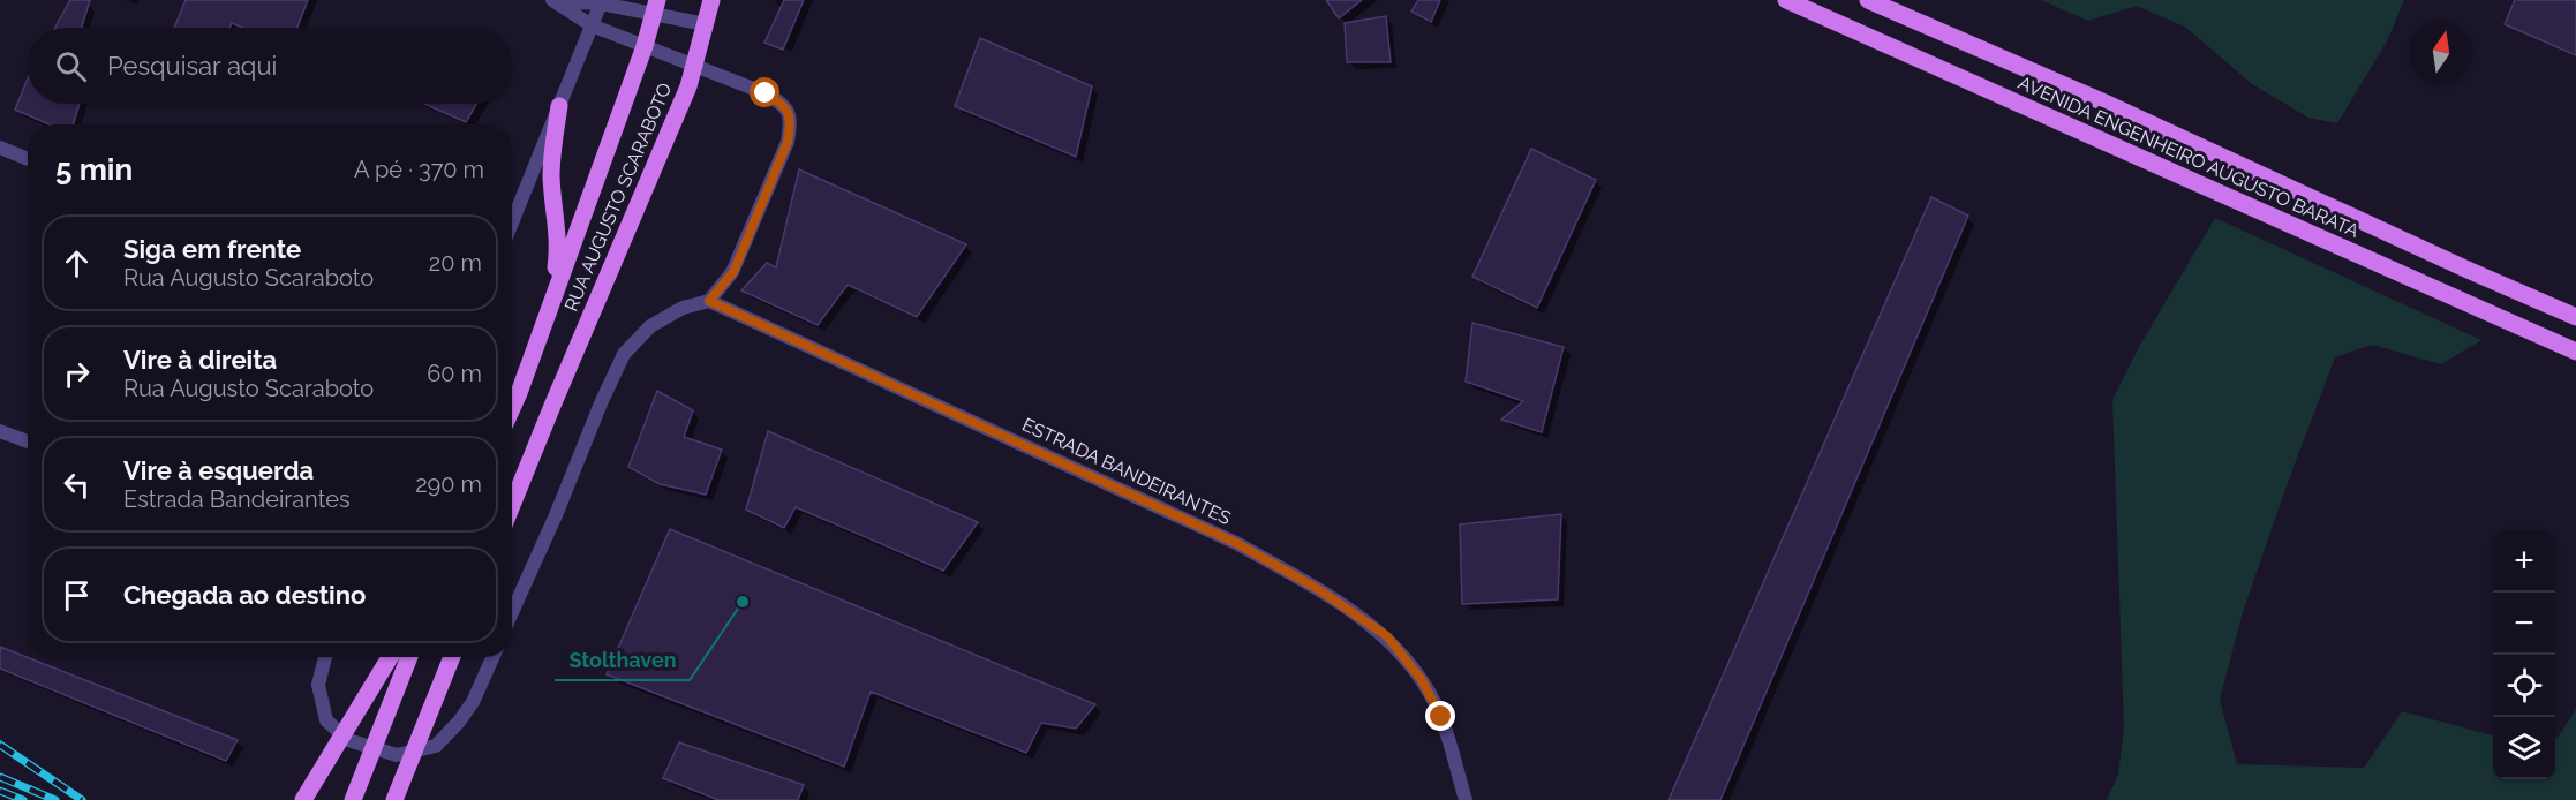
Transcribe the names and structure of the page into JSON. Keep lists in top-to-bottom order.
{
  "streets": {
    "main road": ["AVENIDA ENGENHEIRO AUGUSTO BARATA", "RUA AUGUSTO SCARABOTO"],
    "street": ["ESTRADA BANDEIRANTES"]
  },
  "places": ["Stolthaven"],
  "north": "top",
  "page": {
    "search": "Pesquisar aqui",
    "heading": ["5 min", "A pé · 370 m"],
    "list": [
      ["Siga em frente", "Rua Augusto Scaraboto", "20 m"],
      ["Vire à direita", "Rua Augusto Scaraboto", "60 m"],
      ["Vire à esquerda", "Estrada Bandeirantes", "290 m"],
      "Chegada ao destino"
    ],
    "map_buttons": ["+", "−"]
  }
}
